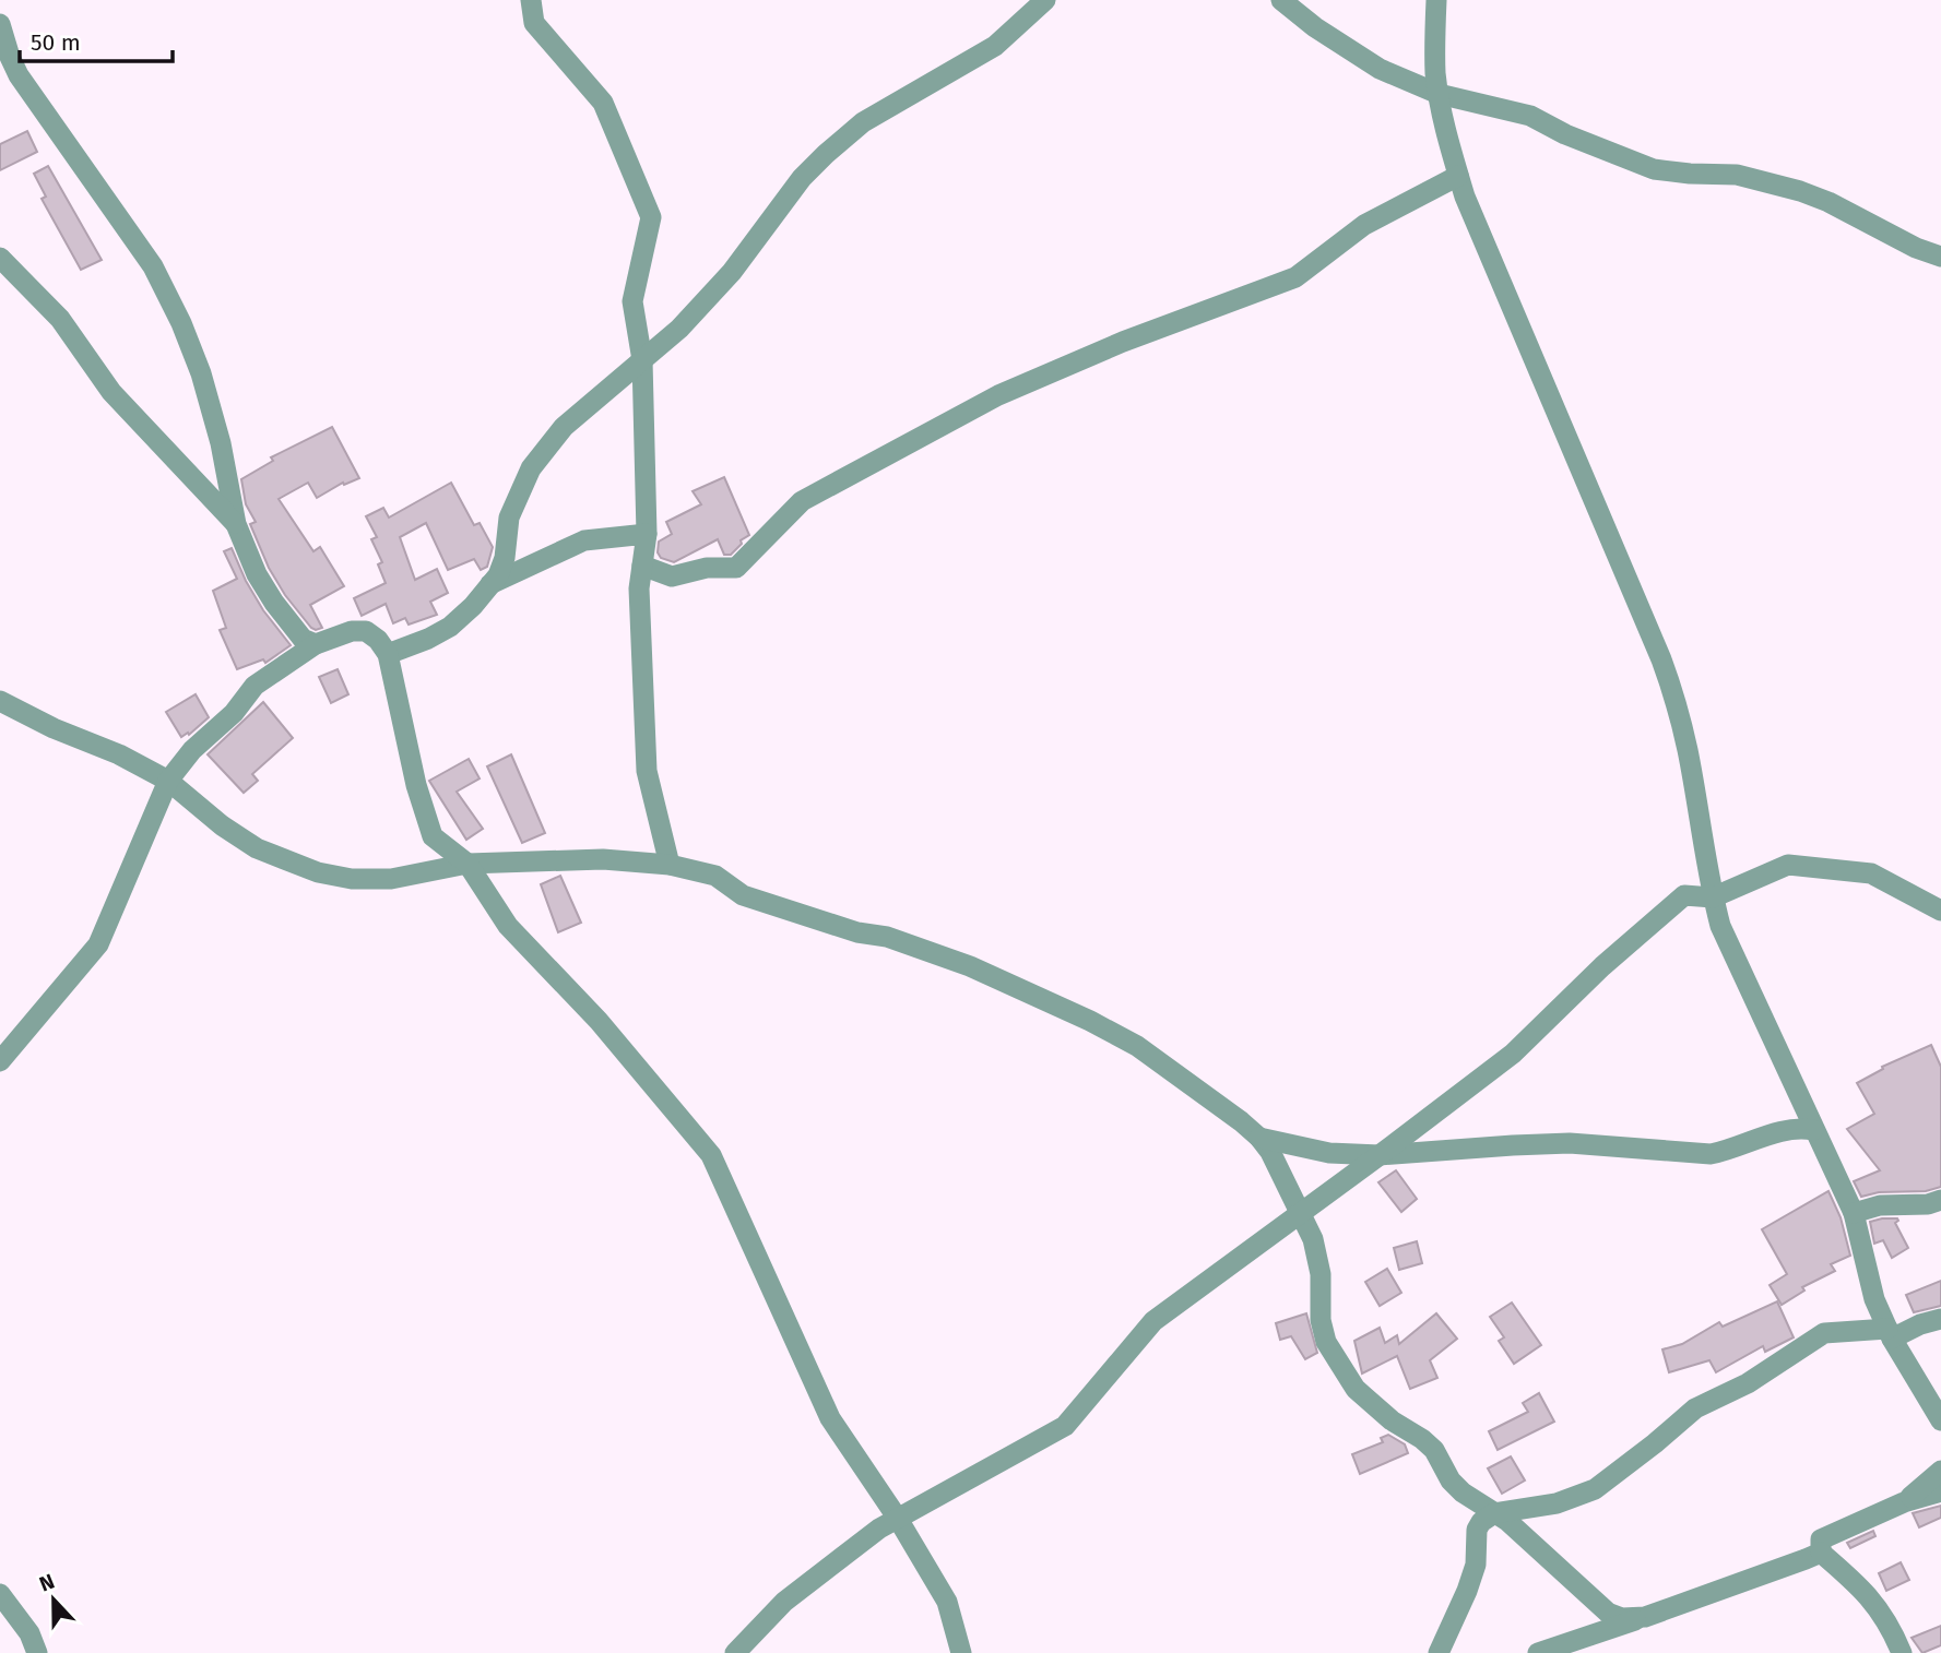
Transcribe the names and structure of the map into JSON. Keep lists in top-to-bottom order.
{
  "scale_bar": "50 m",
  "north": "top"
}
